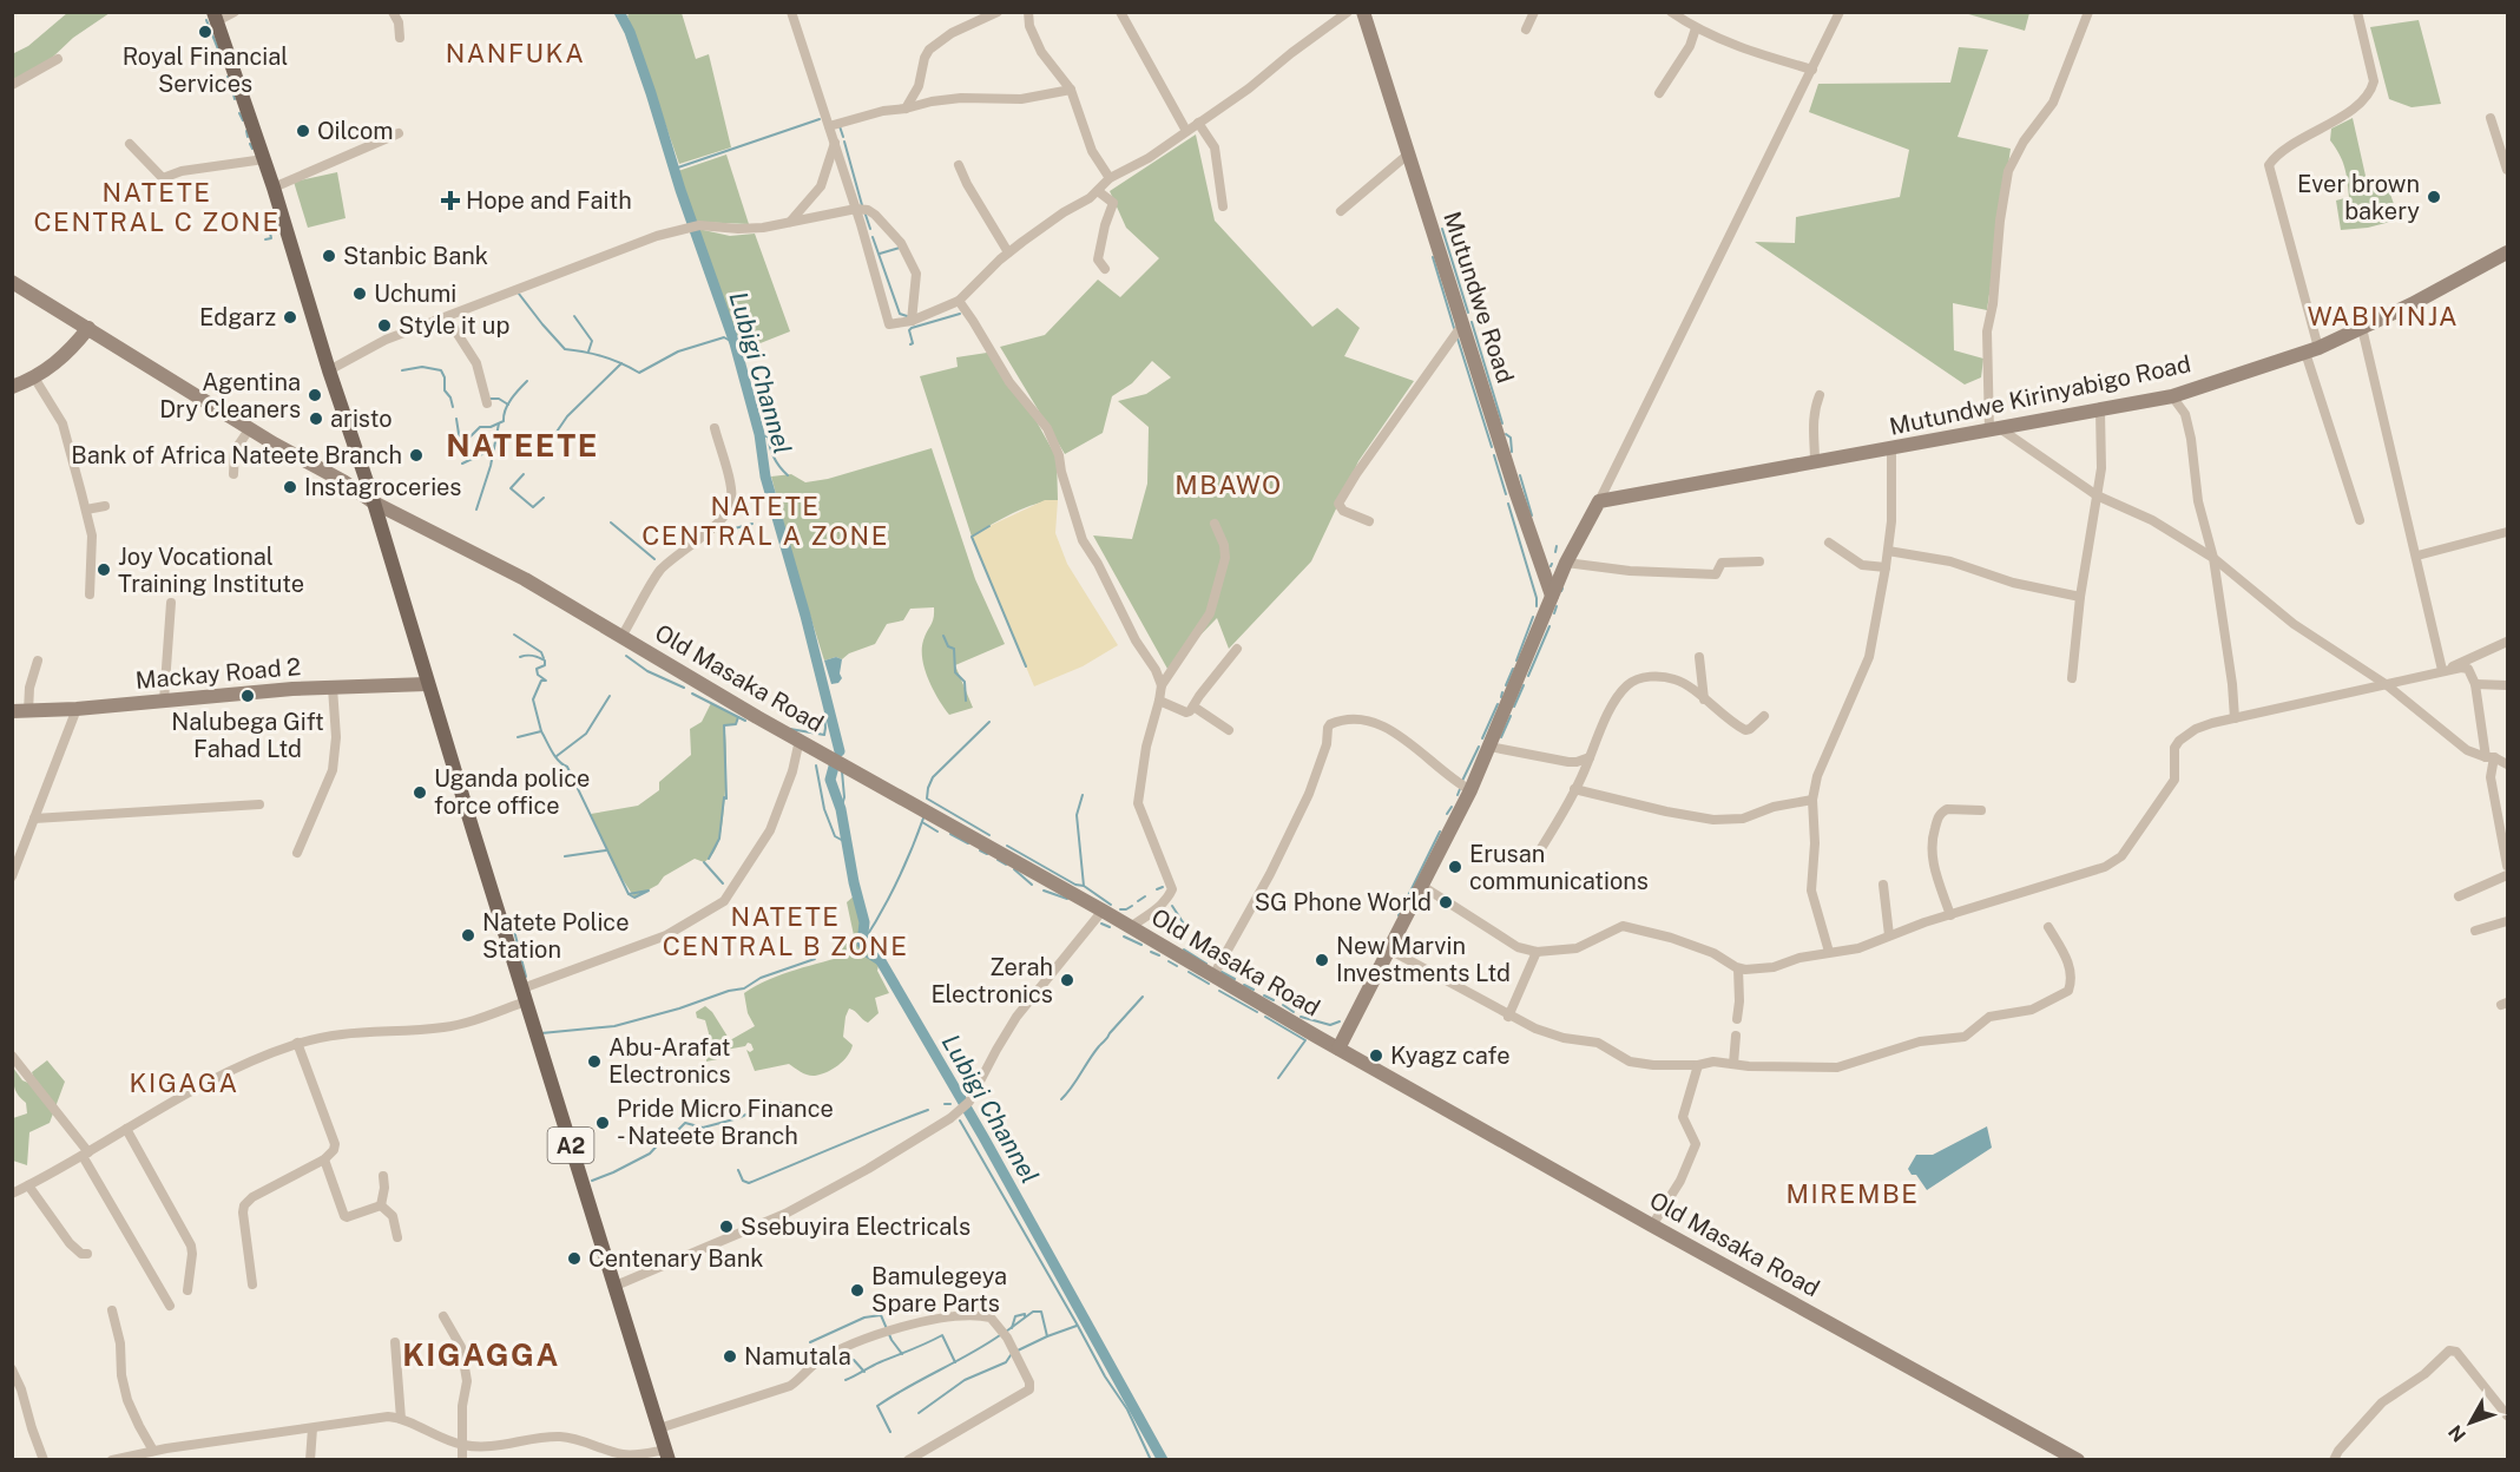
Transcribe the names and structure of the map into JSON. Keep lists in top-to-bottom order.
{
  "streets": {
    "main road": [
      "Mutundwe Road",
      "Mutundwe Kirinyabigo Road",
      "Mackay Road 2",
      "Old Masaka Road",
      "A2"
    ]
  },
  "crossings": [
    ["Mackay Road 2", "A2"],
    ["Old Masaka Road", "A2"]
  ],
  "districts": [
    "NANFUKA",
    "NATETE CENTRAL C ZONE",
    "WABIYINJA",
    "NATEETE",
    "MBAWO",
    "NATETE CENTRAL A ZONE",
    "NATETE CENTRAL B ZONE",
    "KIGAGA",
    "MIREMBE",
    "KIGAGGA"
  ],
  "water": ["Lubigi Channel"],
  "places": {
    "other": [
      "Royal Financial Services",
      "Oilcom",
      "Ever brown bakery",
      "Stanbic Bank",
      "Uchumi",
      "Edgarz",
      "Style it up",
      "Agentina Dry Cleaners",
      "aristo",
      "Bank of Africa Nateete Branch",
      "Instagroceries",
      "Joy Vocational Training Institute",
      "Nalubega Gift Fahad Ltd",
      "Uganda police force office",
      "Erusan communications",
      "SG Phone World",
      "Natete Police Station",
      "New Marvin Investments Ltd",
      "Zerah Electronics",
      "Kyagz cafe",
      "Abu-Arafat Electronics",
      "Pride Micro Finance - Nateete Branch",
      "Ssebuyira Electricals",
      "Centenary Bank",
      "Bamulegeya Spare Parts",
      "Namutala"
    ],
    "health": ["Hope and Faith"]
  },
  "north": "bottom left"
}
